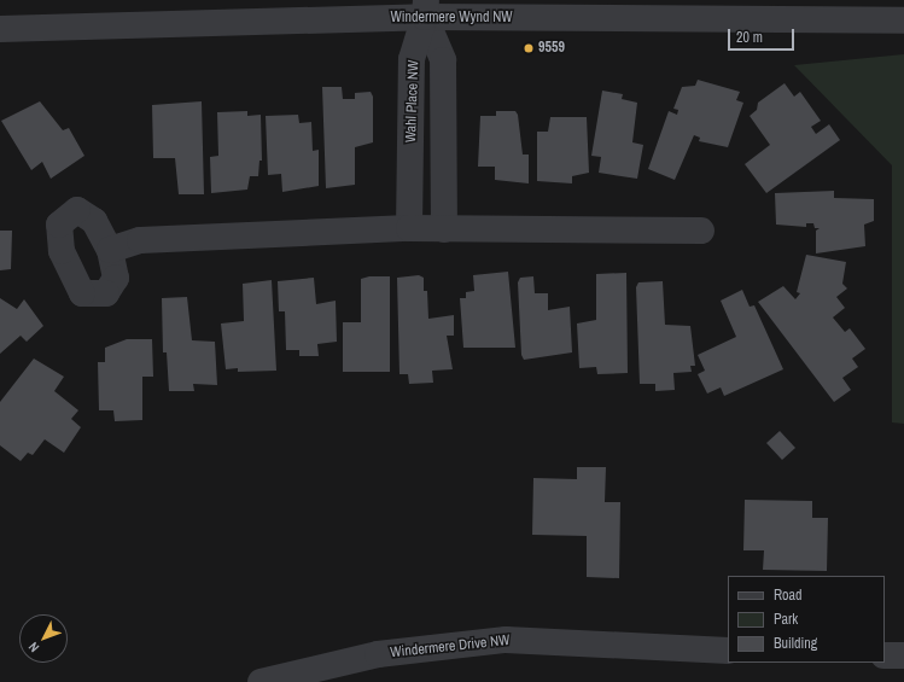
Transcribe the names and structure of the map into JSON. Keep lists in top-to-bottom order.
{
  "streets": {
    "street": ["Windermere Wynd NW", "Wahl Place NW", "Windermere Drive NW"]
  },
  "crossings": [
    ["Windermere Wynd NW", "Wahl Place NW"]
  ],
  "places": ["9559"],
  "legend": ["Road", "Park", "Building"],
  "scale_bar": "20 m",
  "north": "bottom left"
}
